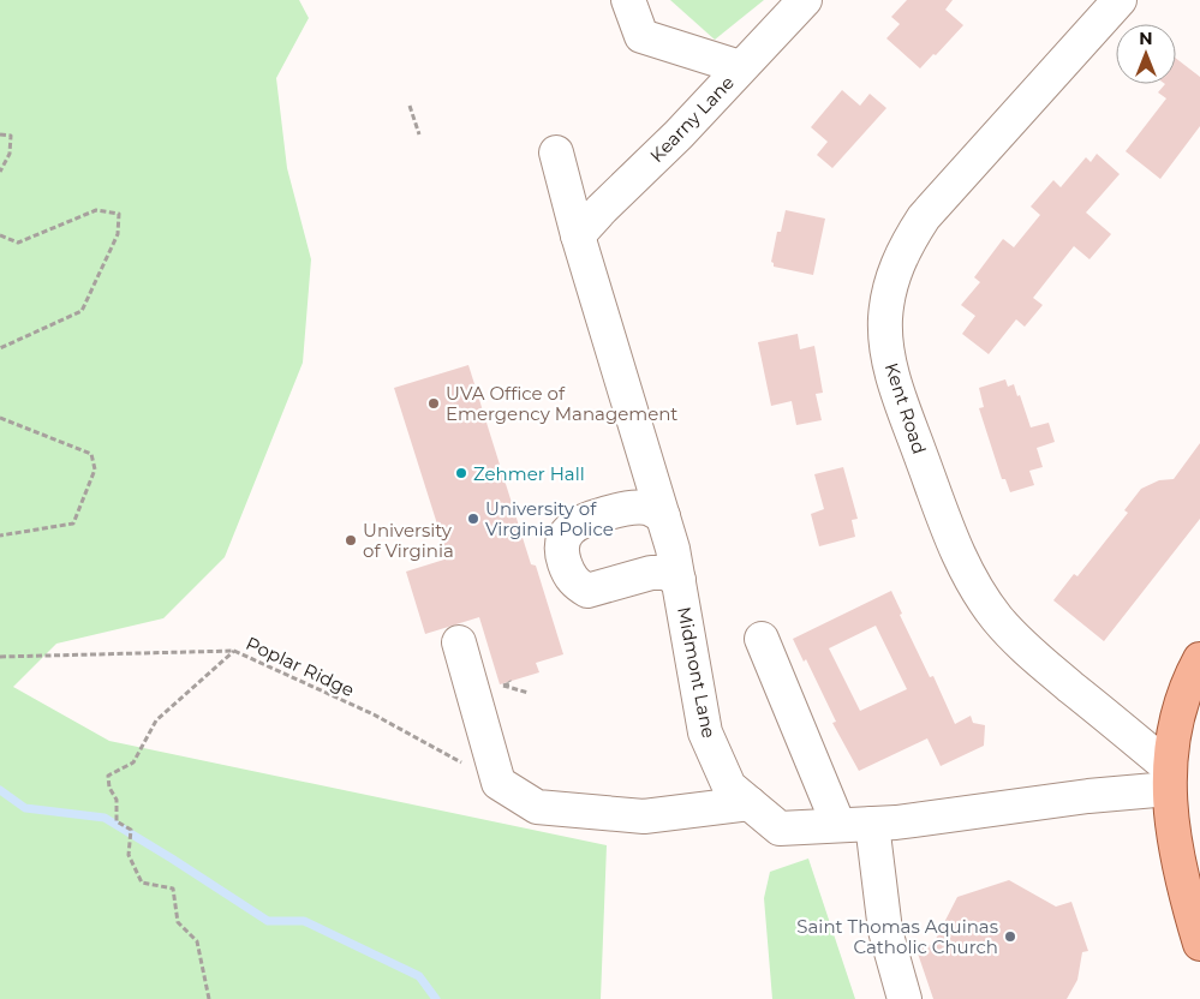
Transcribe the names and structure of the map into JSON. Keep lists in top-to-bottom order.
{
  "streets": {
    "street": ["Kearny Lane", "Kent Road", "Midmont Lane"],
    "path": ["Poplar Ridge"]
  },
  "crossings": [
    ["Kearny Lane", "Midmont Lane"],
    ["Kent Road", "Midmont Lane"]
  ],
  "places": [
    "UVA Office of Emergency Management",
    "Zehmer Hall",
    "University of Virginia Police",
    "University of Virginia",
    "Saint Thomas Aquinas Catholic Church"
  ],
  "north": "top"
}
